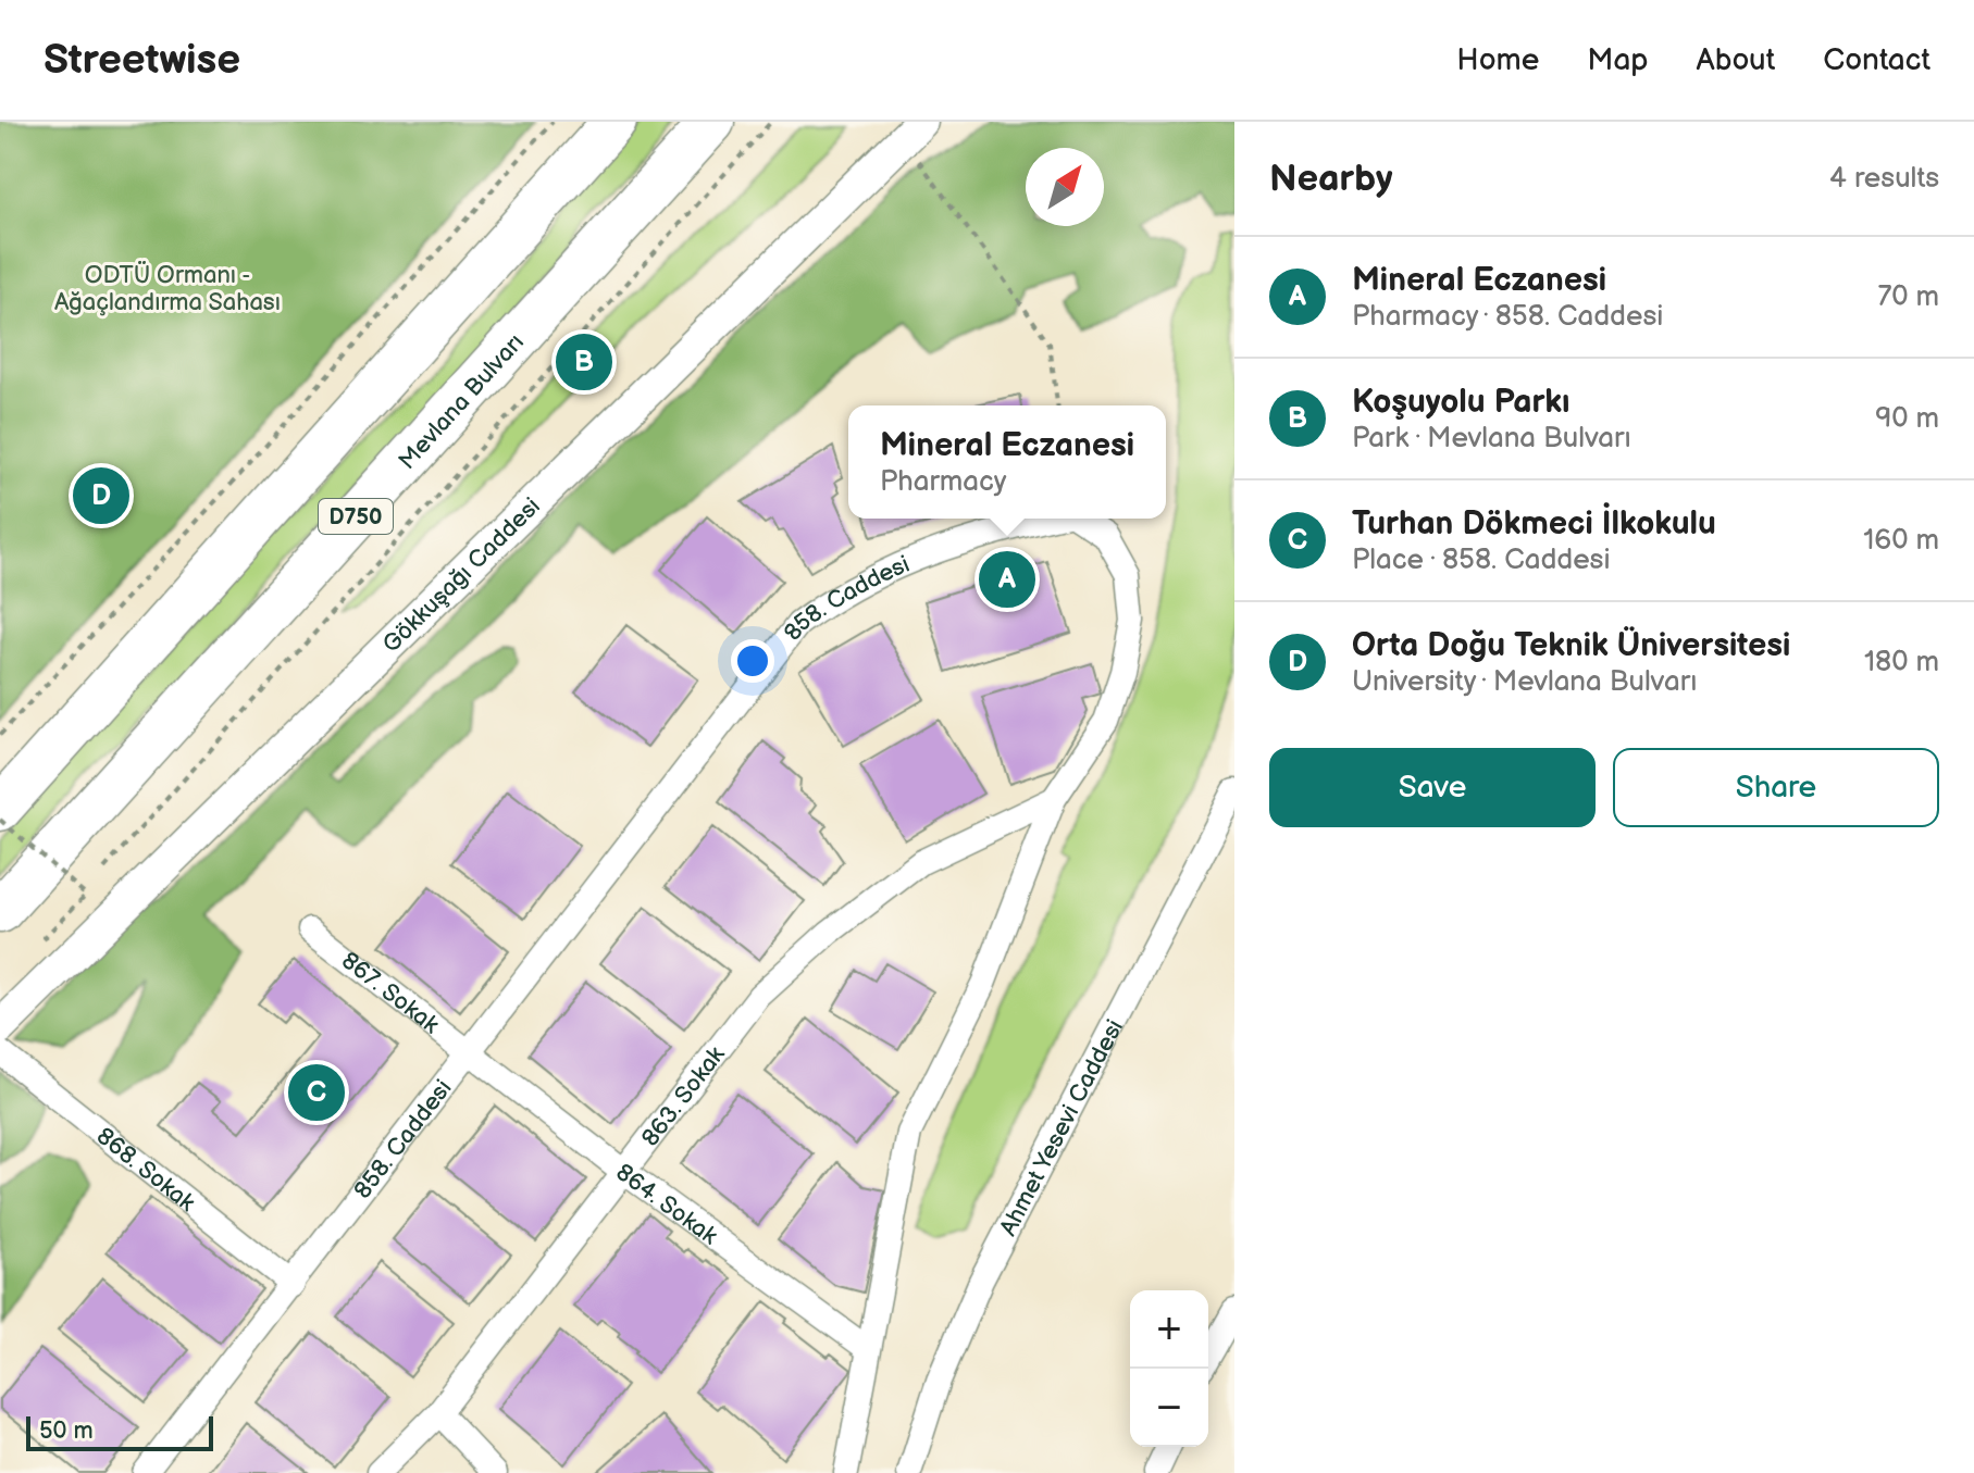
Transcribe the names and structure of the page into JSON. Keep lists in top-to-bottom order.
{
  "streets": {
    "highway": ["Mevlana Bulvarı", "D750"],
    "street": [
      "Gökkuşağı Caddesi",
      "858. Caddesi",
      "867. Sokak",
      "863. Sokak",
      "Ahmet Yesevi Caddesi",
      "868. Sokak",
      "864. Sokak"
    ]
  },
  "crossings": [
    ["858. Caddesi", "867. Sokak"],
    ["858. Caddesi", "863. Sokak"],
    ["858. Caddesi", "868. Sokak"],
    ["858. Caddesi", "864. Sokak"],
    ["867. Sokak", "864. Sokak"],
    ["863. Sokak", "864. Sokak"]
  ],
  "parks": ["ODTÜ Ormanı - Ağaçlandırma Sahası"],
  "scale_bar": "50 m",
  "north": "top right",
  "page": {
    "header": "Streetwise",
    "nav": [
      "Home",
      "Map",
      "About",
      "Contact"
    ],
    "heading": ["Nearby", "4 results"],
    "list": [
      {
        "mark": "A",
        "name": "Mineral Eczanesi",
        "note": "Pharmacy · 858. Caddesi",
        "value": "70 m"
      },
      {
        "mark": "B",
        "name": "Koşuyolu Parkı",
        "note": "Park · Mevlana Bulvarı",
        "value": "90 m"
      },
      {
        "mark": "C",
        "name": "Turhan Dökmeci İlkokulu",
        "note": "Place · 858. Caddesi",
        "value": "160 m"
      },
      {
        "mark": "D",
        "name": "Orta Doğu Teknik Üniversitesi",
        "note": "University · Mevlana Bulvarı",
        "value": "180 m"
      }
    ],
    "pins": [
      "B",
      "D",
      "A",
      "C"
    ],
    "popup": ["Mineral Eczanesi", "Pharmacy"],
    "buttons": ["Save", "Share"],
    "map_buttons": ["+", "−"],
    "scale": "50 m"
  }
}
